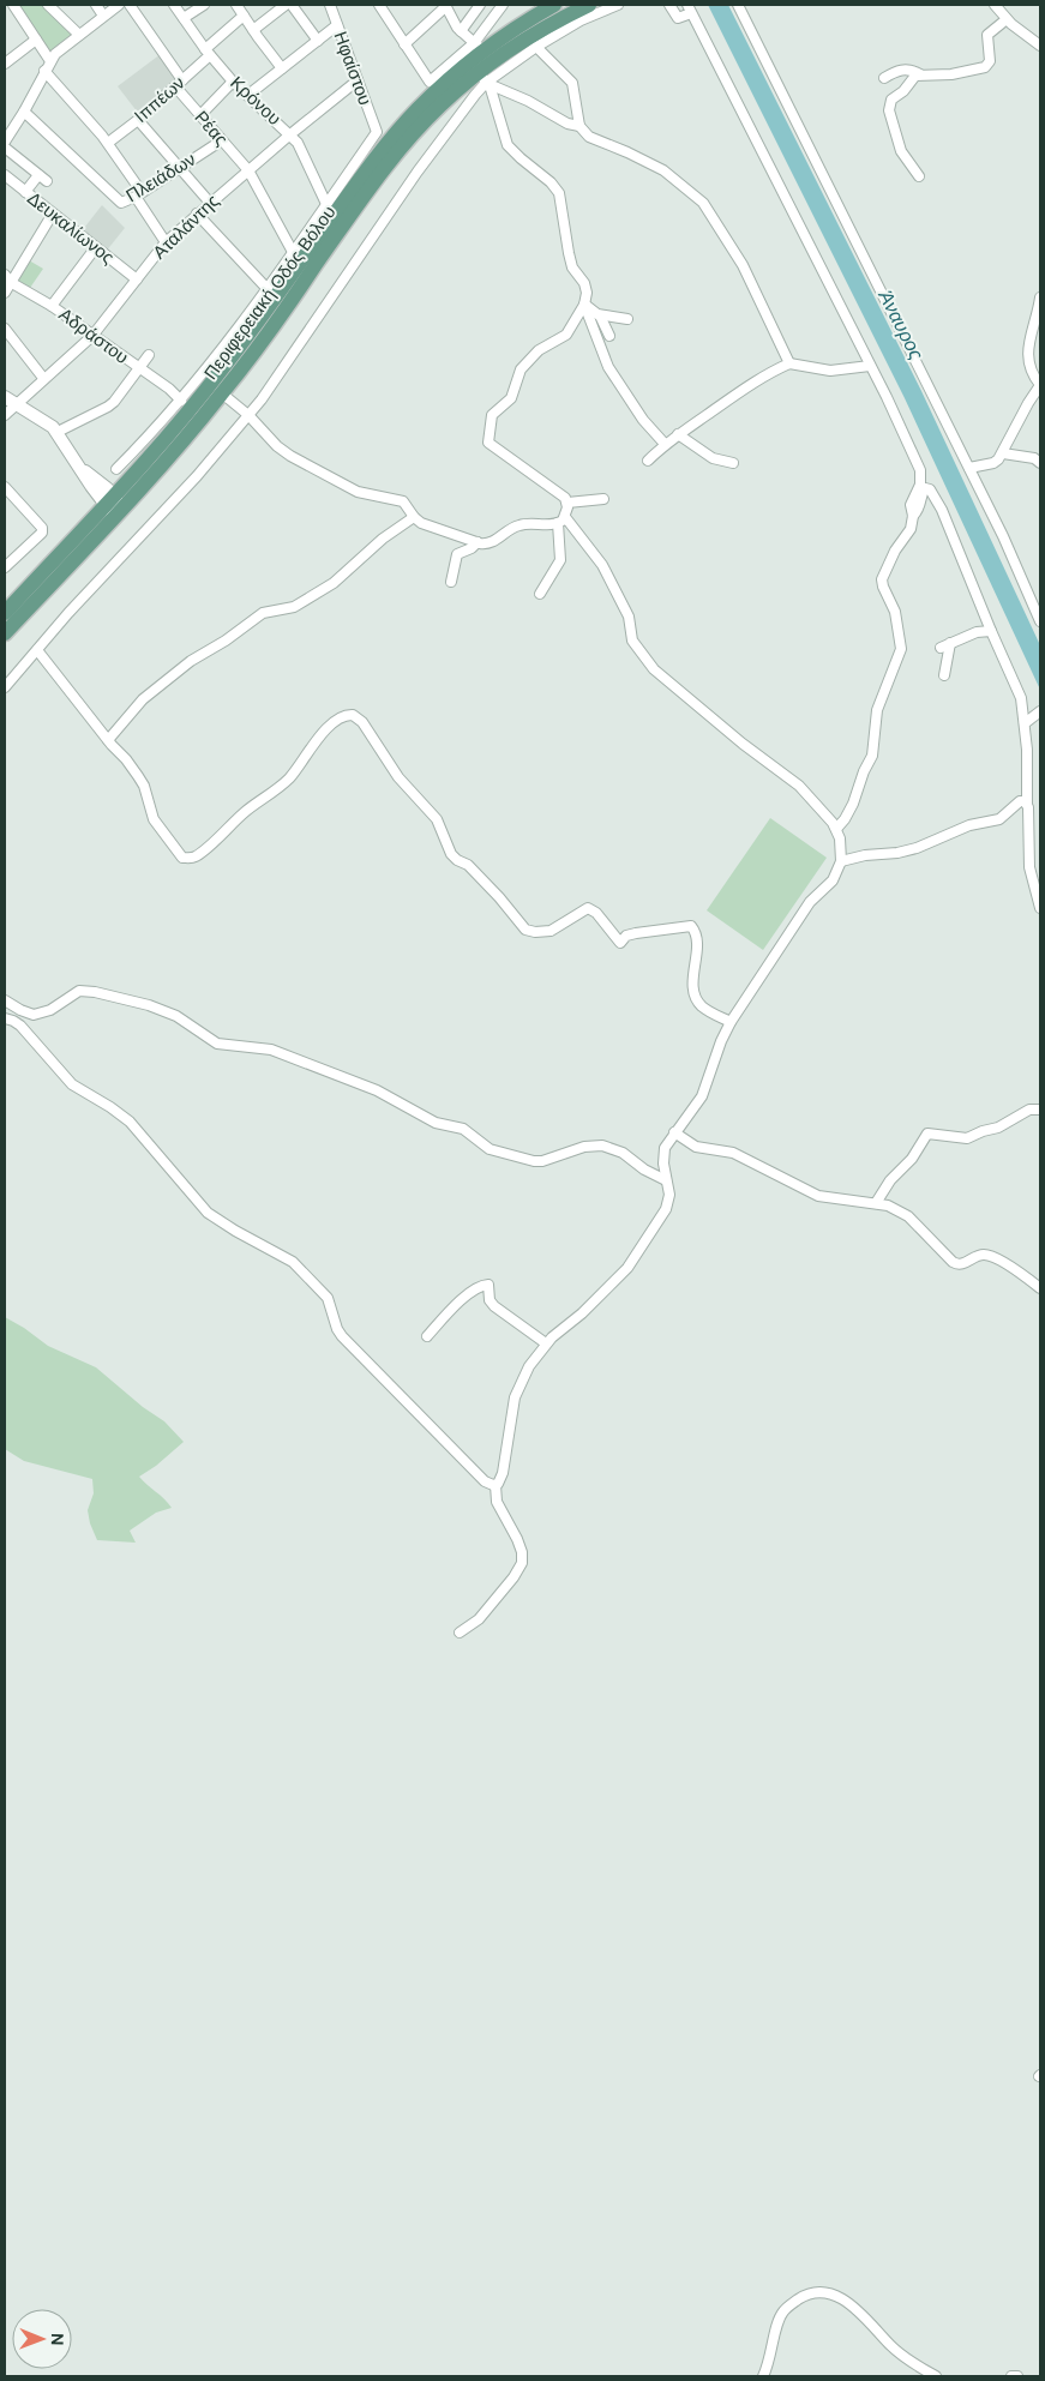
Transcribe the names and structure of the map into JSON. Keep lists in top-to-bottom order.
{
  "streets": {
    "main road": ["Περιφερειακή Οδός Βόλου"],
    "street": [
      "Ηφαίστου",
      "Ιππέων",
      "Κρόνου",
      "Ρέας",
      "Πλειάδων",
      "Αταλάντης",
      "Δευκαλίωνος",
      "Αδράστου"
    ]
  },
  "crossings": [
    ["Ηφαίστου", "Κρόνου"],
    ["Ηφαίστου", "Αταλάντης"],
    ["Ιππέων", "Κρόνου"],
    ["Ιππέων", "Ρέας"],
    ["Κρόνου", "Αταλάντης"],
    ["Ρέας", "Πλειάδων"],
    ["Ρέας", "Αταλάντης"],
    ["Αταλάντης", "Δευκαλίωνος"],
    ["Αταλάντης", "Αδράστου"]
  ],
  "water": ["Άναυρος"],
  "north": "right"
}
